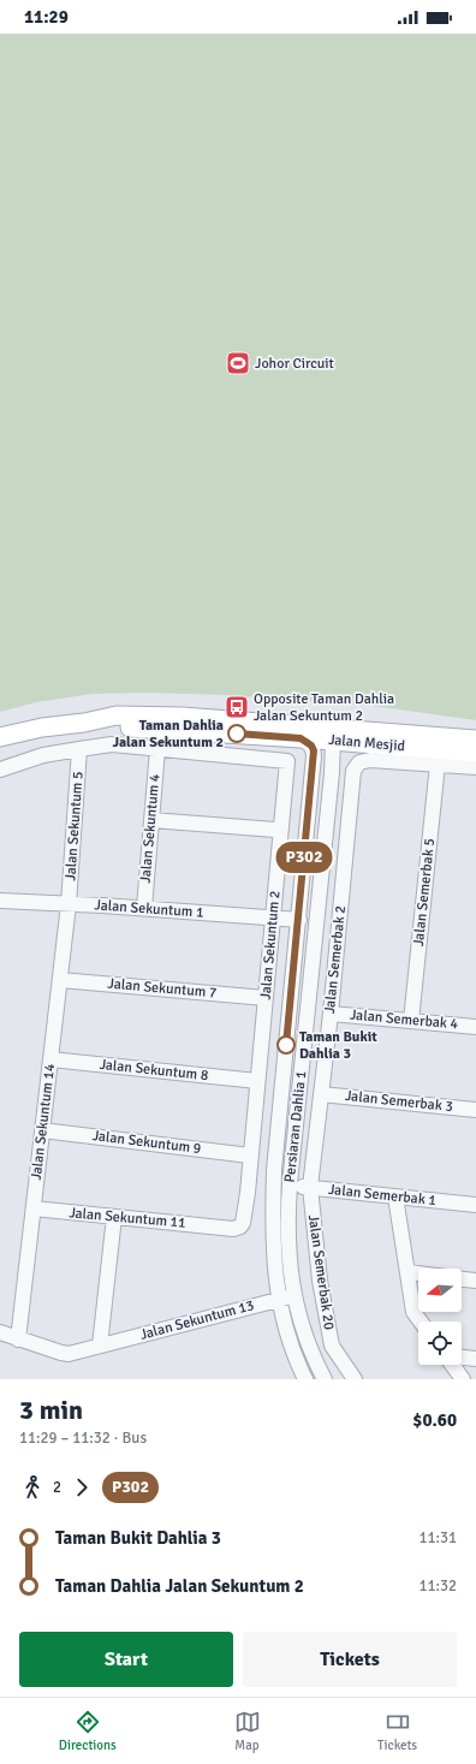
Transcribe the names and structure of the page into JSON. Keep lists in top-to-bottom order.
{
  "streets": {
    "main road": ["Jalan Mesjid"],
    "street": [
      "Jalan Sekuntum 5",
      "Jalan Sekuntum 4",
      "Jalan Semerbak 5",
      "Jalan Sekuntum 1",
      "Jalan Sekuntum 2",
      "Jalan Semerbak 2",
      "Jalan Sekuntum 7",
      "Jalan Semerbak 4",
      "Jalan Sekuntum 8",
      "Jalan Semerbak 3",
      "Jalan Sekuntum 14",
      "Persiaran Dahlia 1",
      "Jalan Sekuntum 9",
      "Jalan Semerbak 1",
      "Jalan Sekuntum 11",
      "Jalan Semerbak 20",
      "Jalan Sekuntum 13"
    ]
  },
  "crossings": [
    ["Jalan Mesjid", "Persiaran Dahlia 1"],
    ["Jalan Sekuntum 5", "Jalan Sekuntum 1"],
    ["Jalan Sekuntum 5", "Jalan Sekuntum 2"],
    ["Jalan Sekuntum 5", "Jalan Sekuntum 14"],
    ["Jalan Sekuntum 4", "Jalan Sekuntum 1"],
    ["Jalan Sekuntum 4", "Jalan Sekuntum 2"],
    ["Jalan Semerbak 5", "Jalan Semerbak 2"],
    ["Jalan Semerbak 5", "Jalan Semerbak 4"],
    ["Jalan Sekuntum 1", "Jalan Sekuntum 2"],
    ["Jalan Sekuntum 1", "Jalan Sekuntum 14"],
    ["Jalan Sekuntum 1", "Persiaran Dahlia 1"],
    ["Jalan Sekuntum 2", "Jalan Sekuntum 7"],
    ["Jalan Sekuntum 2", "Jalan Sekuntum 8"],
    ["Jalan Sekuntum 2", "Jalan Sekuntum 9"],
    ["Jalan Sekuntum 2", "Jalan Sekuntum 11"],
    ["Jalan Semerbak 2", "Jalan Semerbak 4"],
    ["Jalan Semerbak 2", "Jalan Semerbak 3"],
    ["Jalan Semerbak 2", "Jalan Semerbak 1"],
    ["Jalan Semerbak 2", "Jalan Semerbak 20"],
    ["Jalan Sekuntum 7", "Jalan Sekuntum 14"],
    ["Jalan Sekuntum 8", "Jalan Sekuntum 14"],
    ["Jalan Sekuntum 14", "Jalan Sekuntum 9"],
    ["Jalan Sekuntum 14", "Jalan Sekuntum 11"],
    ["Jalan Sekuntum 14", "Jalan Sekuntum 13"],
    ["Persiaran Dahlia 1", "Jalan Semerbak 1"],
    ["Persiaran Dahlia 1", "Jalan Sekuntum 13"],
    ["Jalan Semerbak 1", "Jalan Semerbak 20"]
  ],
  "places": {
    "sports": ["Johor Circuit"],
    "bus stop": ["Opposite Taman Dahlia Jalan Sekuntum 2"],
    "other": ["Taman Dahlia Jalan Sekuntum 2", "Taman Bukit Dahlia 3"]
  },
  "lines": ["bus line P302"],
  "north": "left",
  "page": {
    "status": "11:29",
    "on_map": "P302",
    "heading": ["3 min", "11:29 – 11:32 · Bus", "$0.60"],
    "legs": ["2", "P302"],
    "list": [
      {
        "name": "Taman Bukit Dahlia 3",
        "value": "11:31"
      },
      {
        "name": "Taman Dahlia Jalan Sekuntum 2",
        "value": "11:32"
      }
    ],
    "buttons": ["Start", "Tickets"],
    "tabs": ["Directions", "Map", "Tickets"]
  }
}
